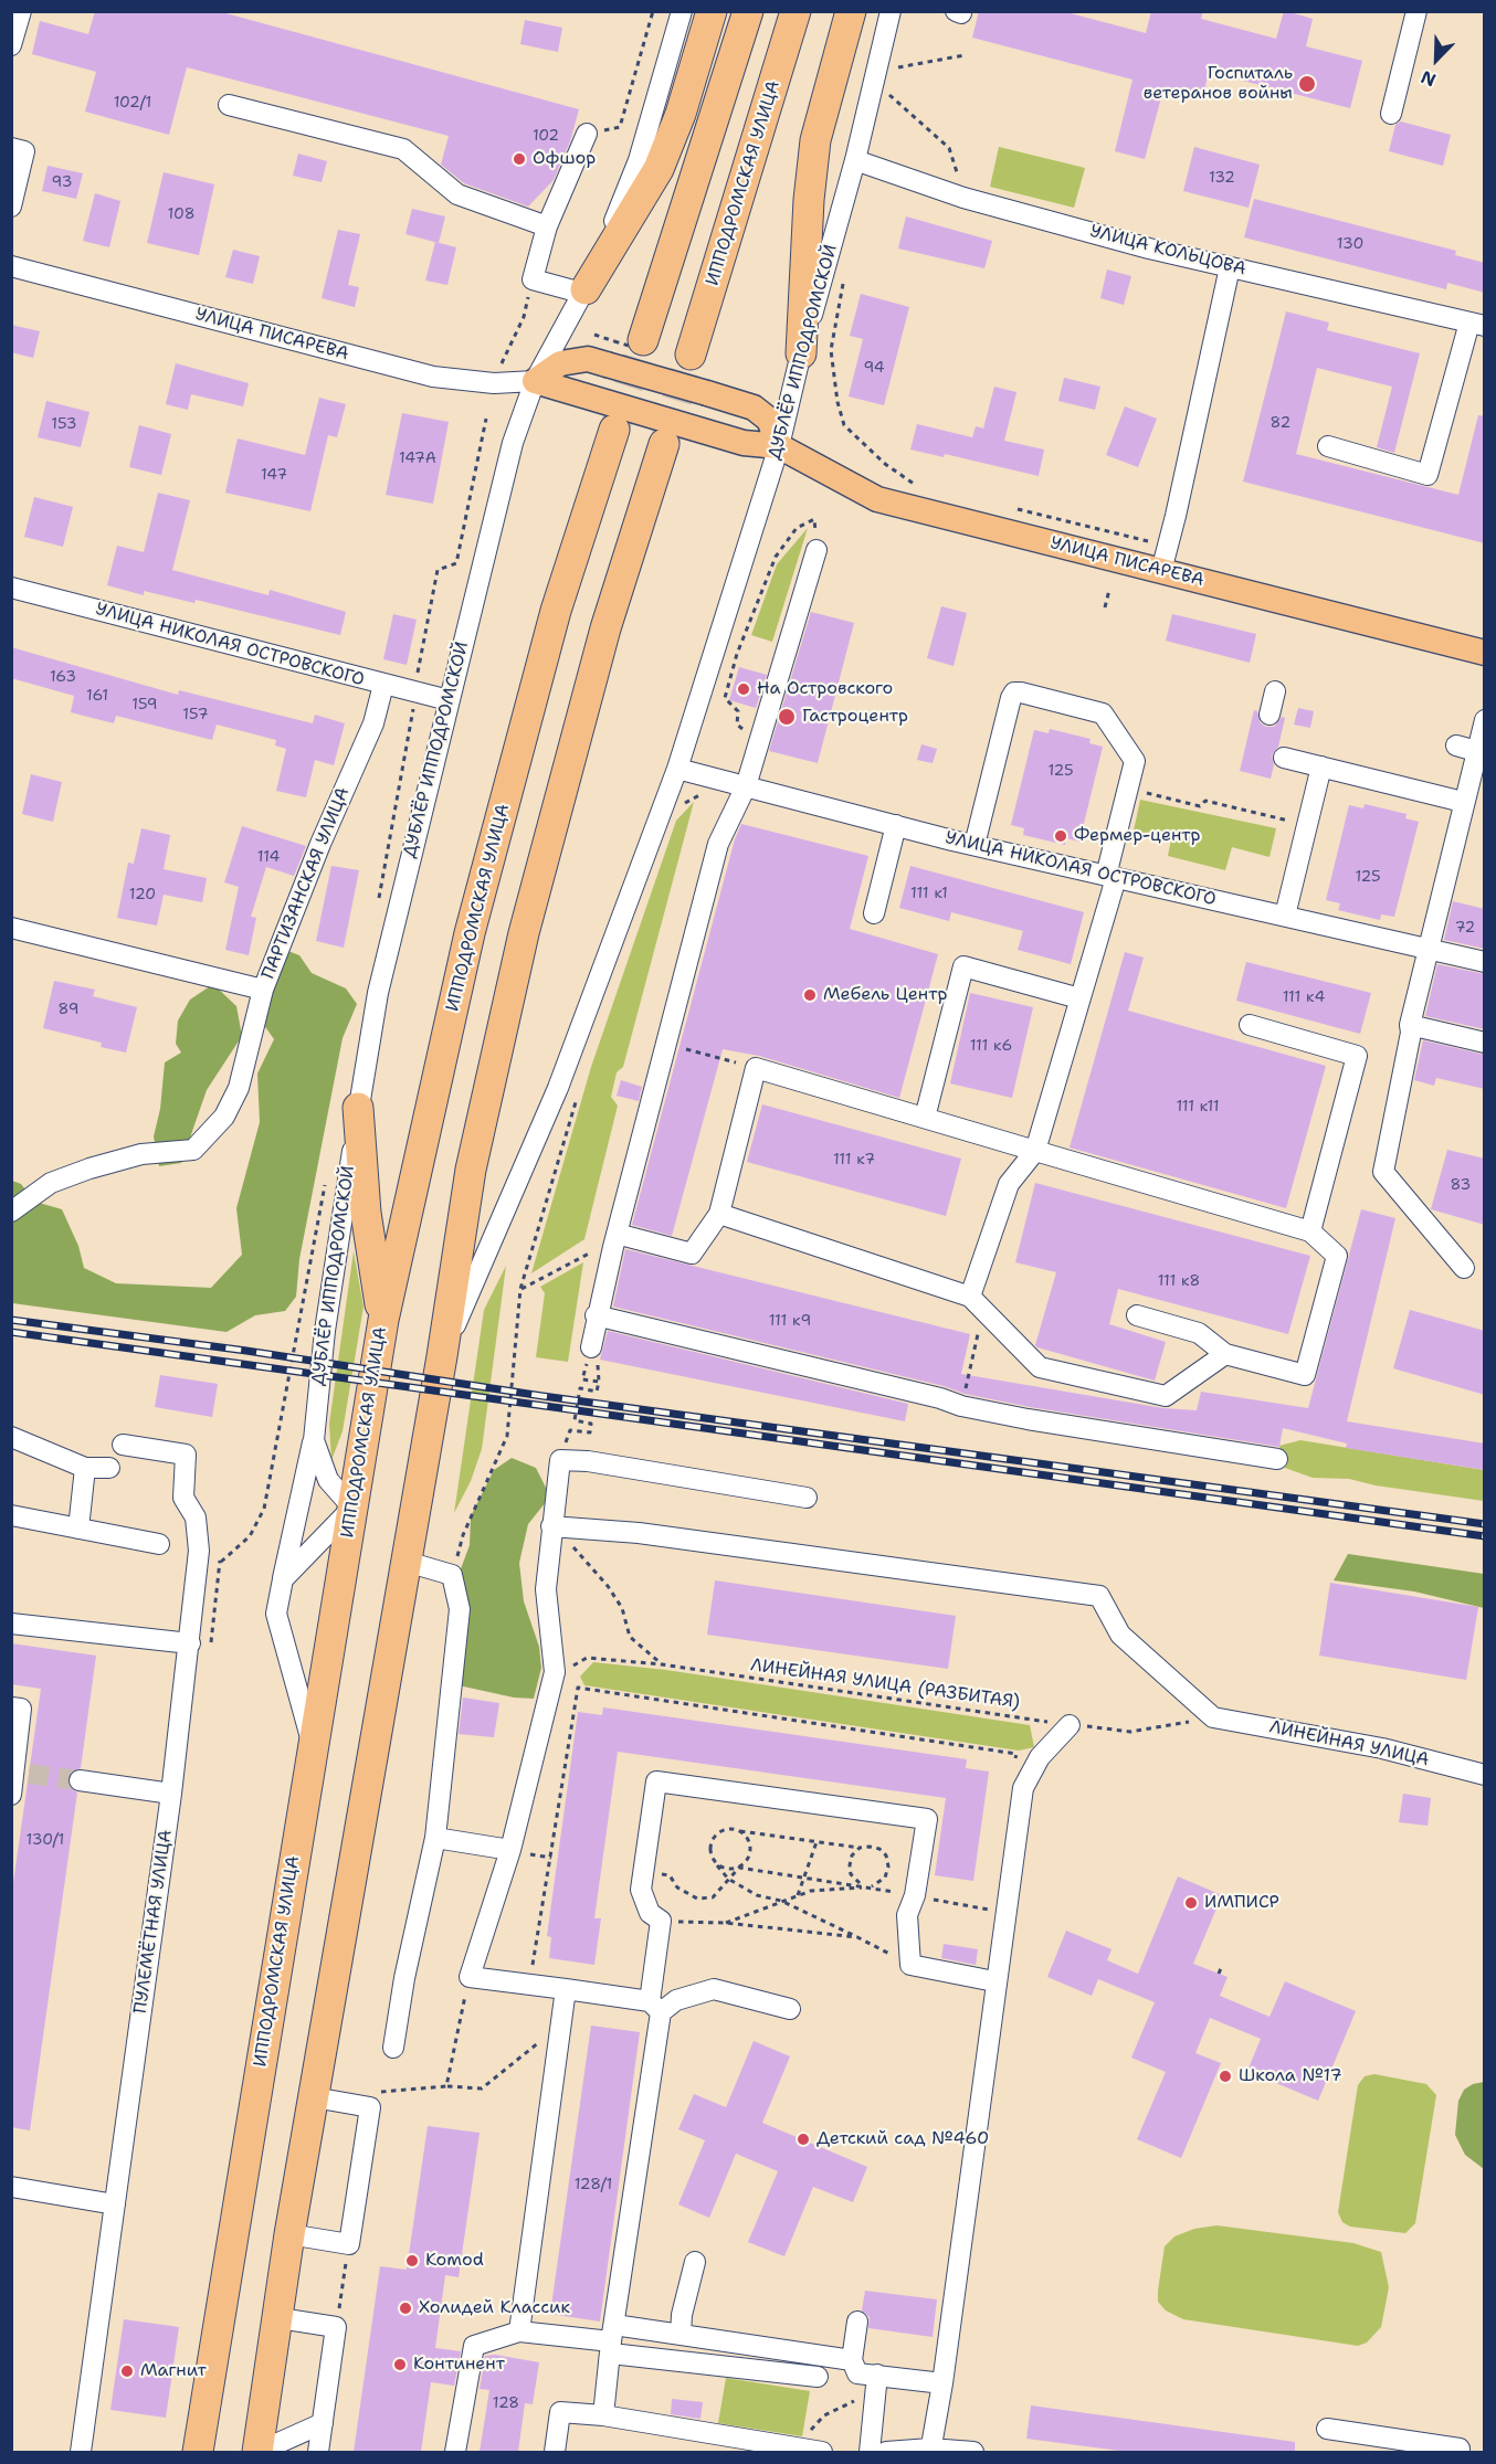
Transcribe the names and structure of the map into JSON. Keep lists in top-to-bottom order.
{
  "streets": {
    "highway": ["ИППОДРОМСКАЯ УЛИЦА"],
    "main road": ["УЛИЦА ПИСАРЕВА"],
    "street": [
      "УЛИЦА КОЛЬЦОВА",
      "ДУБЛЁР ИППОДРОМСКОЙ",
      "УЛИЦА НИКОЛАЯ ОСТРОВСКОГО",
      "ПАРТИЗАНСКАЯ УЛИЦА",
      "ЛИНЕЙНАЯ УЛИЦА",
      "ПУЛЕМЁТНАЯ УЛИЦА"
    ],
    "path": ["ЛИНЕЙНАЯ УЛИЦА (РАЗБИТАЯ)"]
  },
  "crossings": [
    ["ИППОДРОМСКАЯ УЛИЦА", "ДУБЛЁР ИППОДРОМСКОЙ"],
    ["УЛИЦА КОЛЬЦОВА", "ДУБЛЁР ИППОДРОМСКОЙ"],
    ["УЛИЦА ПИСАРЕВА", "ДУБЛЁР ИППОДРОМСКОЙ"],
    ["ДУБЛЁР ИППОДРОМСКОЙ", "УЛИЦА НИКОЛАЯ ОСТРОВСКОГО"],
    ["УЛИЦА НИКОЛАЯ ОСТРОВСКОГО", "ПАРТИЗАНСКАЯ УЛИЦА"],
    ["ЛИНЕЙНАЯ УЛИЦА (РАЗБИТАЯ)", "ЛИНЕЙНАЯ УЛИЦА"]
  ],
  "places": [
    "Госпиталь ветеранов войны",
    "Офшор",
    "На Островского",
    "Гастроцентр",
    "Фермер-центр",
    "Мебель Центр",
    "ИМПИСР",
    "Школа №17",
    "Детский сад №460",
    "Komod",
    "Холидей Классик",
    "Континент",
    "Магнит"
  ],
  "house_numbers": [
    "102/1",
    "102",
    "132",
    "93",
    "108",
    "130",
    "94",
    "82",
    "153",
    "147А",
    "147",
    "163",
    "161",
    "159",
    "157",
    "125",
    "114",
    "125",
    "111 к1",
    "120",
    "72",
    "111 к4",
    "89",
    "111 к6",
    "111 к11",
    "111 к7",
    "83",
    "111 к8",
    "111 к9",
    "130/1",
    "128/1",
    "128"
  ],
  "north": "bottom left"
}
